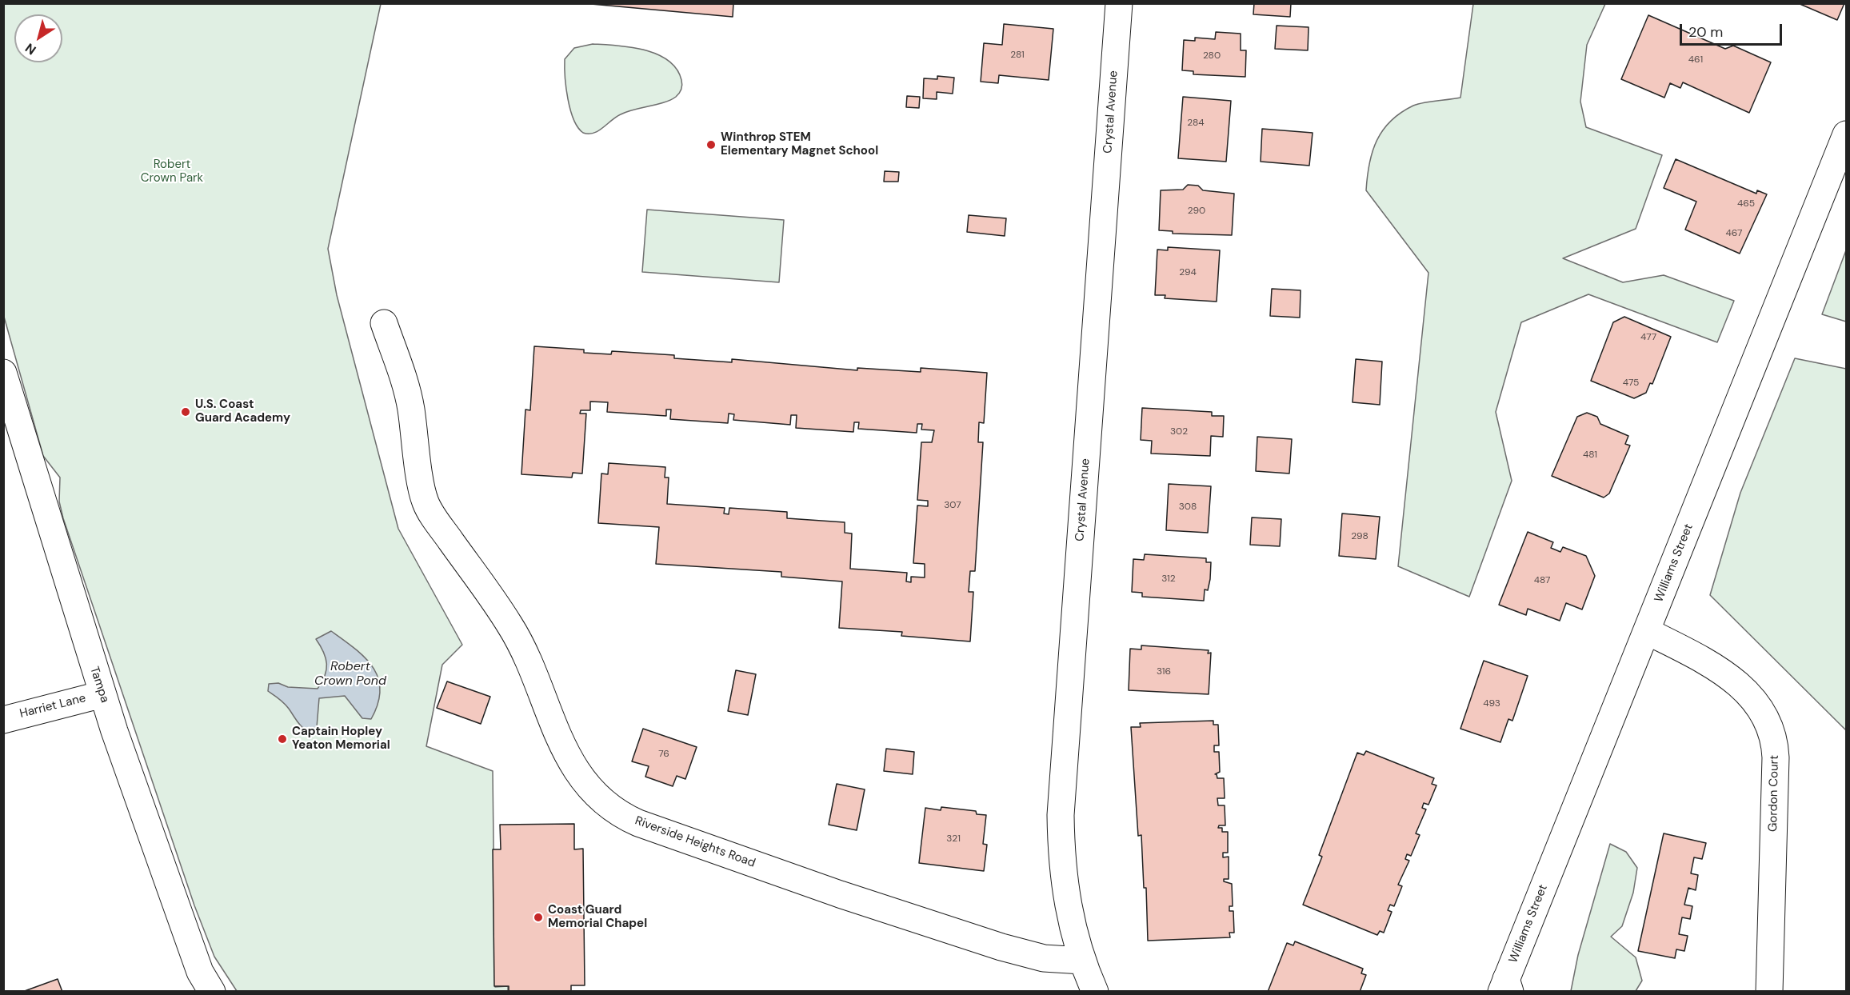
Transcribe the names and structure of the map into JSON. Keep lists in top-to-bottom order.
{
  "streets": {
    "street": [
      "Crystal Avenue",
      "Williams Street",
      "Tampa",
      "Harriet Lane",
      "Gordon Court",
      "Riverside Heights Road"
    ]
  },
  "crossings": [
    ["Crystal Avenue", "Riverside Heights Road"],
    ["Williams Street", "Gordon Court"],
    ["Tampa", "Harriet Lane"]
  ],
  "water": ["Robert Crown Pond"],
  "parks": ["Robert Crown Park"],
  "places": [
    "Winthrop STEM Elementary Magnet School",
    "U.S. Coast Guard Academy",
    "Captain Hopley Yeaton Memorial",
    "Coast Guard Memorial Chapel"
  ],
  "house_numbers": [
    "281",
    "280",
    "461",
    "284",
    "465",
    "290",
    "467",
    "294",
    "477",
    "475",
    "302",
    "481",
    "307",
    "308",
    "298",
    "312",
    "487",
    "316",
    "493",
    "76",
    "321"
  ],
  "scale_bar": "20 m",
  "north": "bottom left"
}
